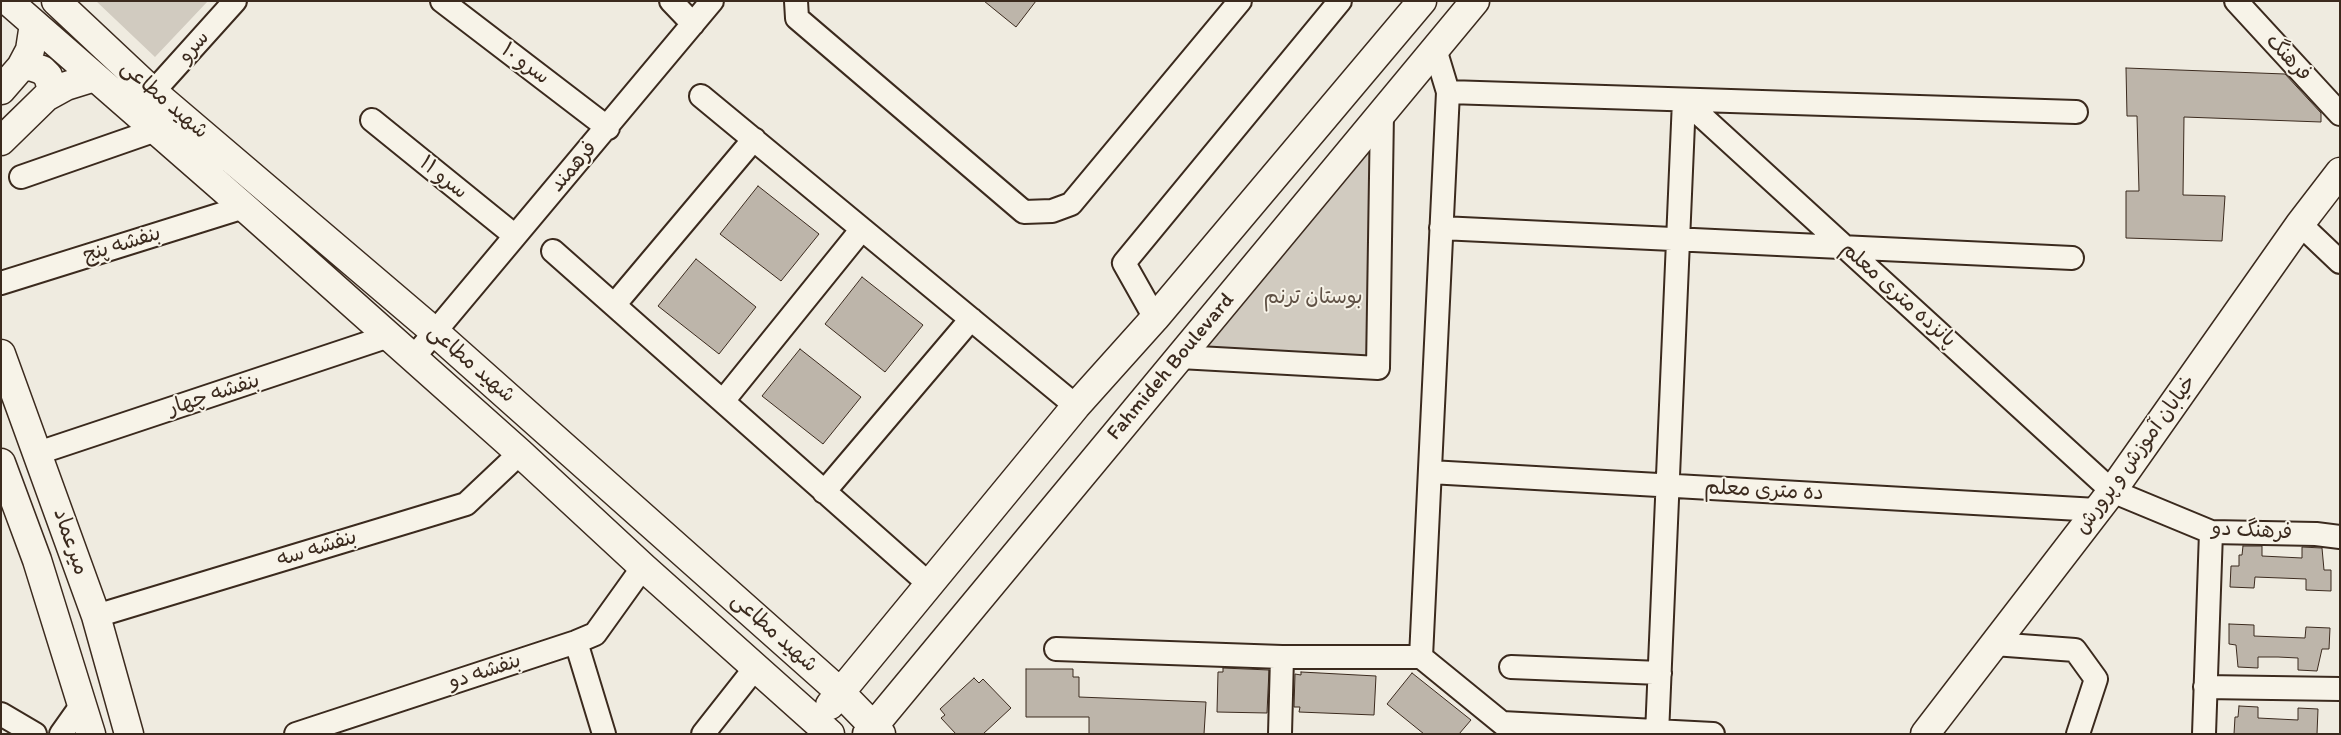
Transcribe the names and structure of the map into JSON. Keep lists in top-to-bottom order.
{
  "streets": {
    "street": [
      "سرو",
      "فرهنگ",
      "سرو ۱۰",
      "شهید مطاعی",
      "فرهمند",
      "۱۱ سرو",
      "بنفشه پنج",
      "پانزده متری معلم",
      "Fahmideh Boulevard",
      "بنفشه چهار",
      "خیابان آموزش و پرورش",
      "ده متری معلم",
      "فرهنگ دو",
      "میرعماد",
      "بنفشه سه",
      "بنفشه دو"
    ]
  },
  "crossings": [
    ["سرو", "شهید مطاعی"],
    ["سرو ۱۰", "فرهمند"],
    ["شهید مطاعی", "فرهمند"],
    ["شهید مطاعی", "بنفشه پنج"],
    ["شهید مطاعی", "Fahmideh Boulevard"],
    ["شهید مطاعی", "بنفشه چهار"],
    ["شهید مطاعی", "بنفشه سه"],
    ["شهید مطاعی", "بنفشه دو"],
    ["فرهمند", "۱۱ سرو"],
    ["پانزده متری معلم", "خیابان آموزش و پرورش"],
    ["پانزده متری معلم", "ده متری معلم"],
    ["پانزده متری معلم", "فرهنگ دو"],
    ["بنفشه چهار", "میرعماد"],
    ["خیابان آموزش و پرورش", "ده متری معلم"],
    ["خیابان آموزش و پرورش", "فرهنگ دو"],
    ["ده متری معلم", "فرهنگ دو"],
    ["میرعماد", "بنفشه سه"]
  ],
  "parks": ["بوستان ترنم"]
}
